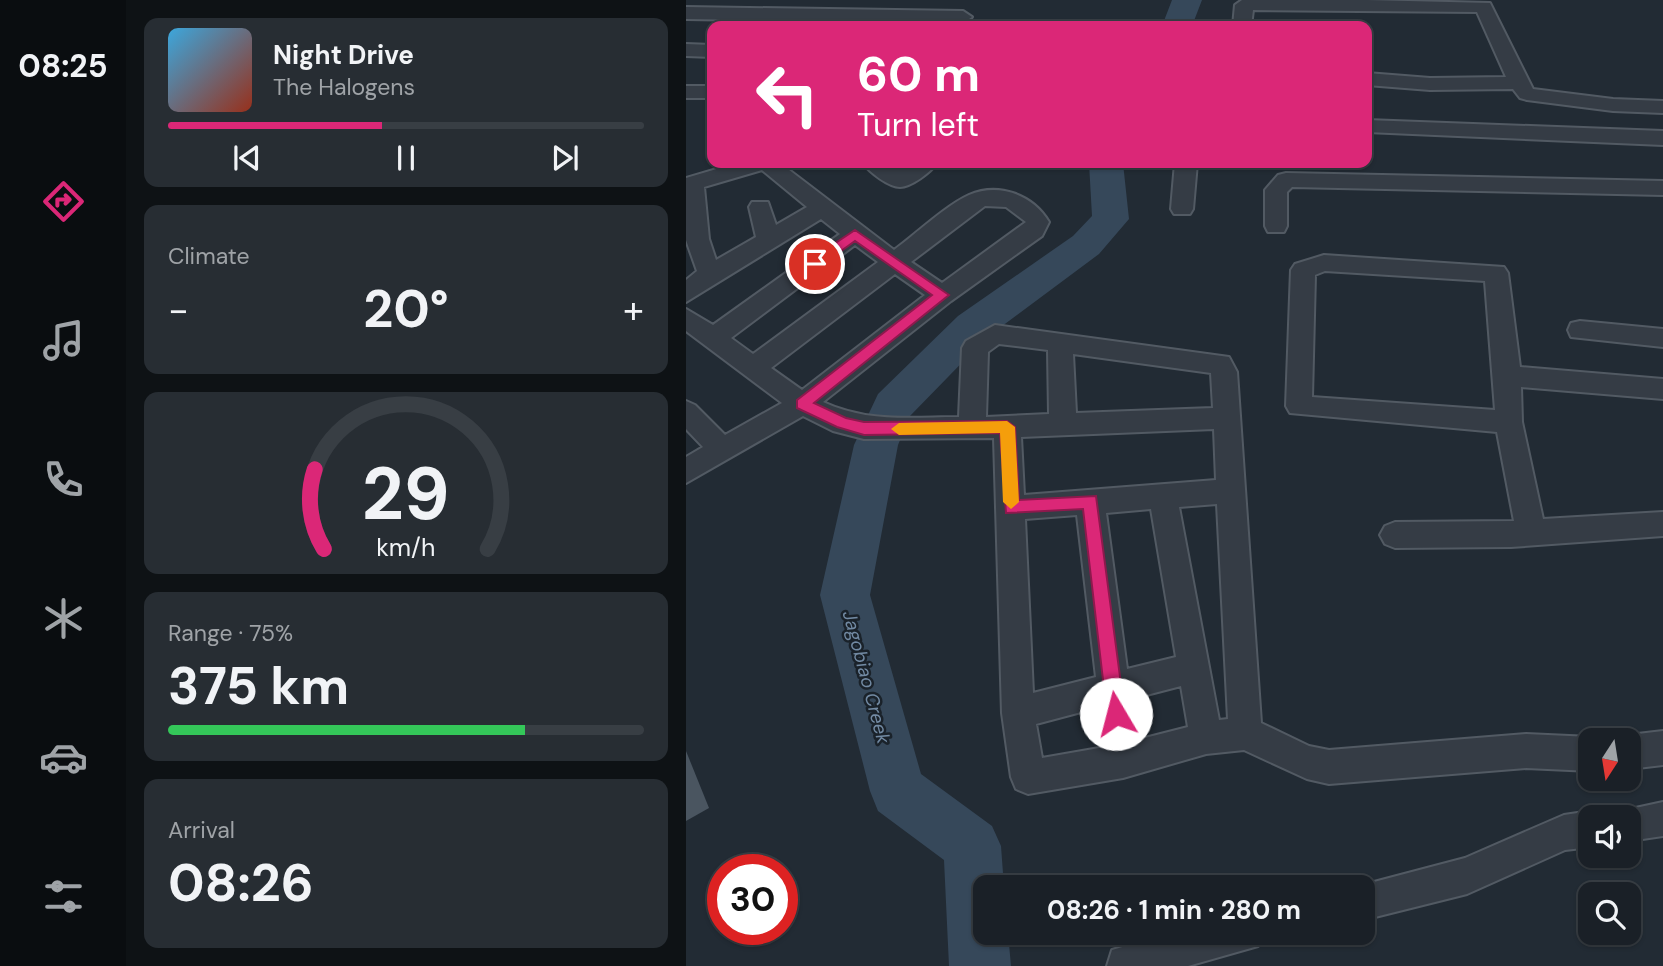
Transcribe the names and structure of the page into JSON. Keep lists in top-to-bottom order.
{
  "water": ["Jagobiao Creek"],
  "north": "bottom",
  "page": {
    "tabs": "08:25",
    "turn": ["60 m", "Turn left"],
    "song": ["Night Drive", "The Halogens"],
    "tile": [
      "Climate",
      ["Range · 75%", "375 km"],
      ["Arrival", "08:26"]
    ],
    "heat": ["−", "20°", "+"],
    "limit": "30",
    "trip": "08:26 · 1 min · 280 m",
    "gauge": ["29", "km/h"]
  }
}
